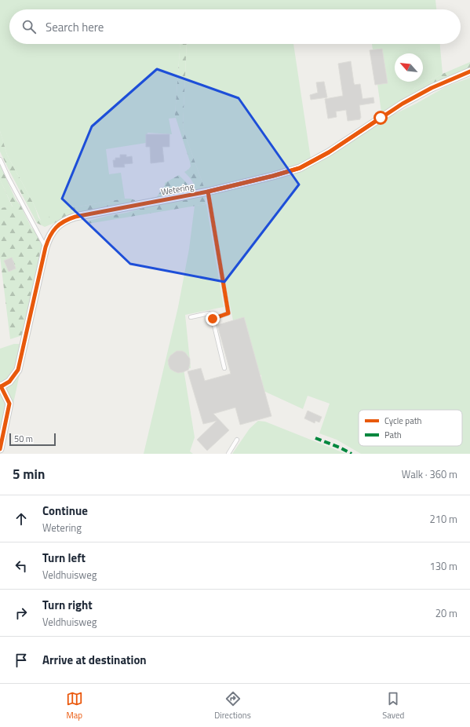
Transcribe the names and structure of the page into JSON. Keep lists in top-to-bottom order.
{
  "streets": {
    "street": ["Wetering"]
  },
  "legend": ["Cycle path", "Path"],
  "scale_bar": "50 m",
  "north": "top left",
  "page": {
    "search": "Search here",
    "scale": "50 m",
    "heading": ["5 min", "Walk · 360 m"],
    "list": [
      ["Continue", "Wetering", "210 m"],
      ["Turn left", "Veldhuisweg", "130 m"],
      ["Turn right", "Veldhuisweg", "20 m"],
      "Arrive at destination"
    ],
    "nav": ["Map", "Directions", "Saved"]
  }
}
